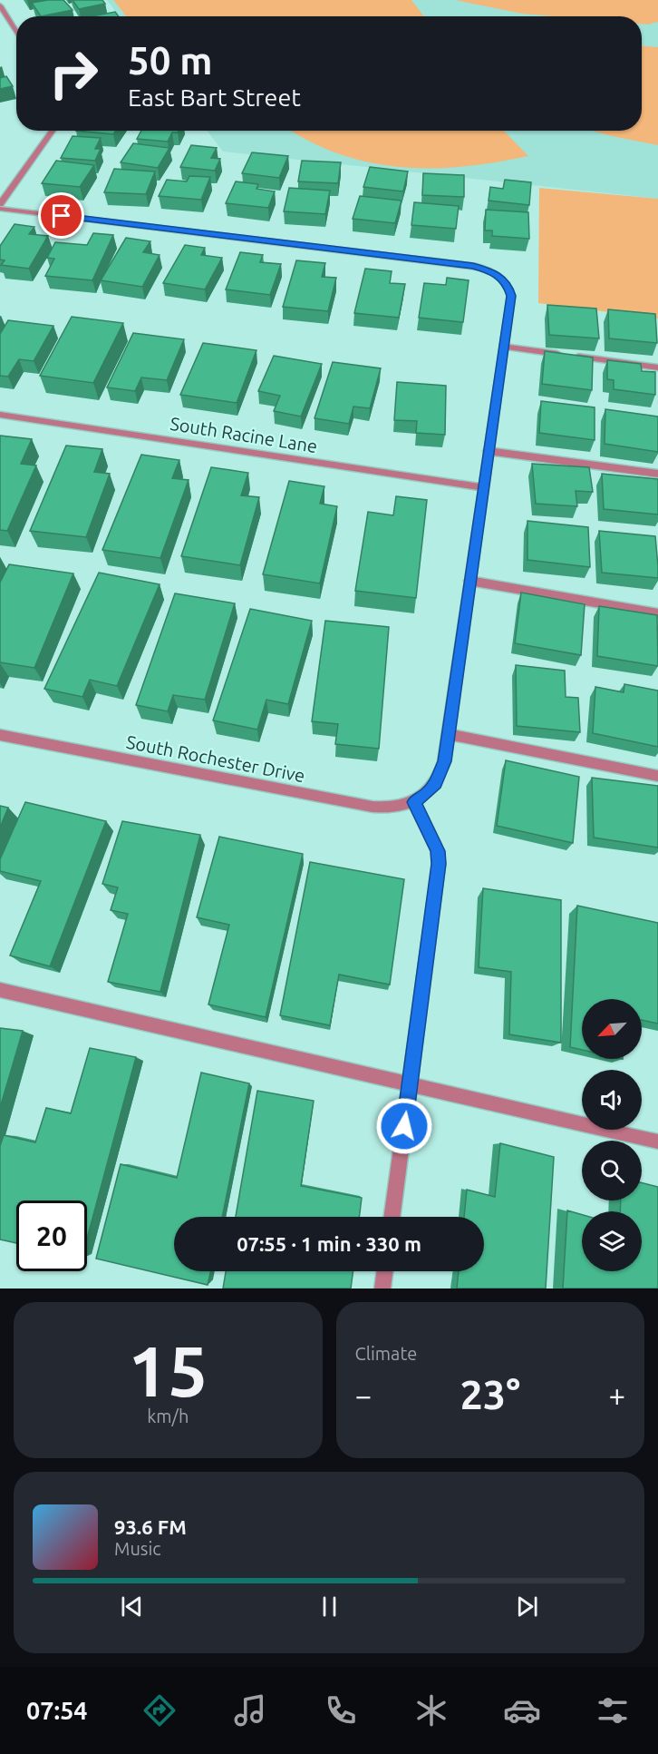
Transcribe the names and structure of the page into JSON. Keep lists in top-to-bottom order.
{
  "streets": {
    "street": ["South Racine Lane", "South Rochester Drive"]
  },
  "north": "bottom left",
  "page": {
    "turn": ["50 m", "East Bart Street"],
    "limit": "20",
    "trip": "07:55 · 1 min · 330 m",
    "tile": [
      ["15", "km/h"],
      "Climate"
    ],
    "heat": ["−", "23°", "+"],
    "song": ["93.6 FM", "Music"],
    "tabs": "07:54"
  }
}
